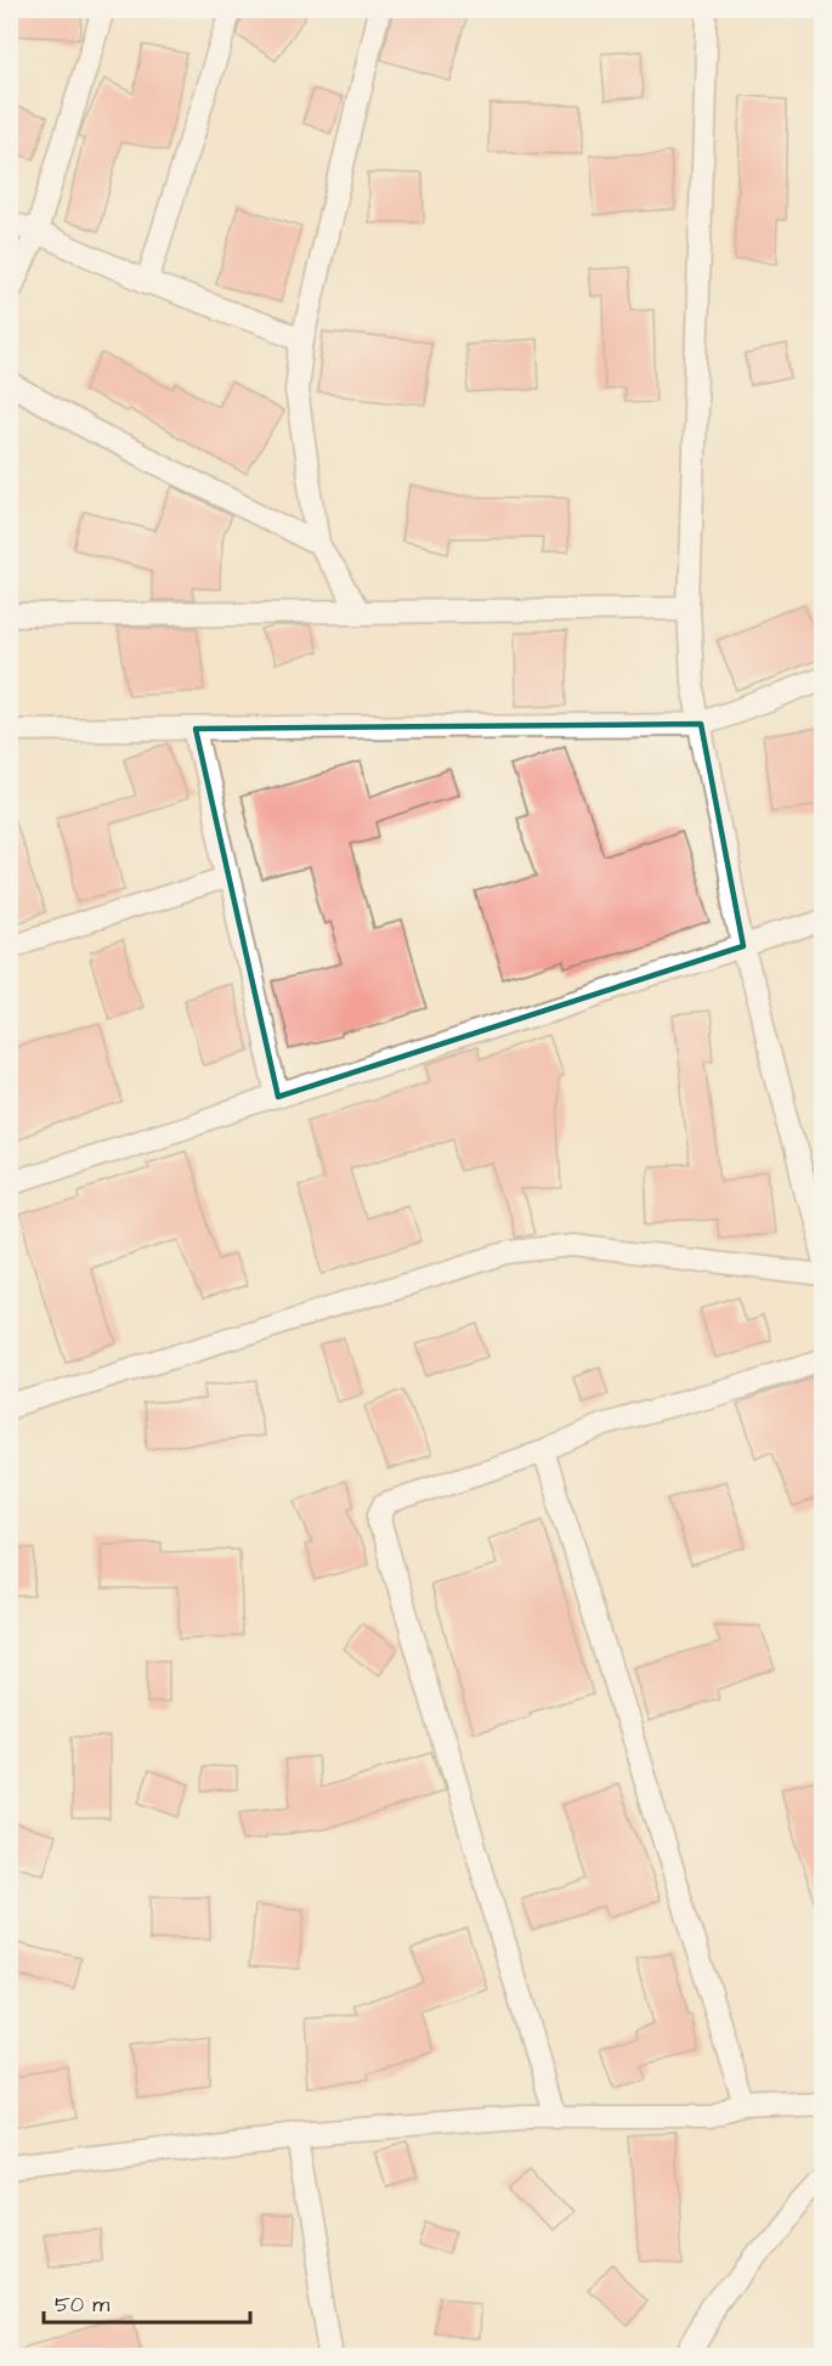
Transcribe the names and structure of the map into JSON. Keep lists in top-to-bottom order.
{
  "scale_bar": "50 m"
}
